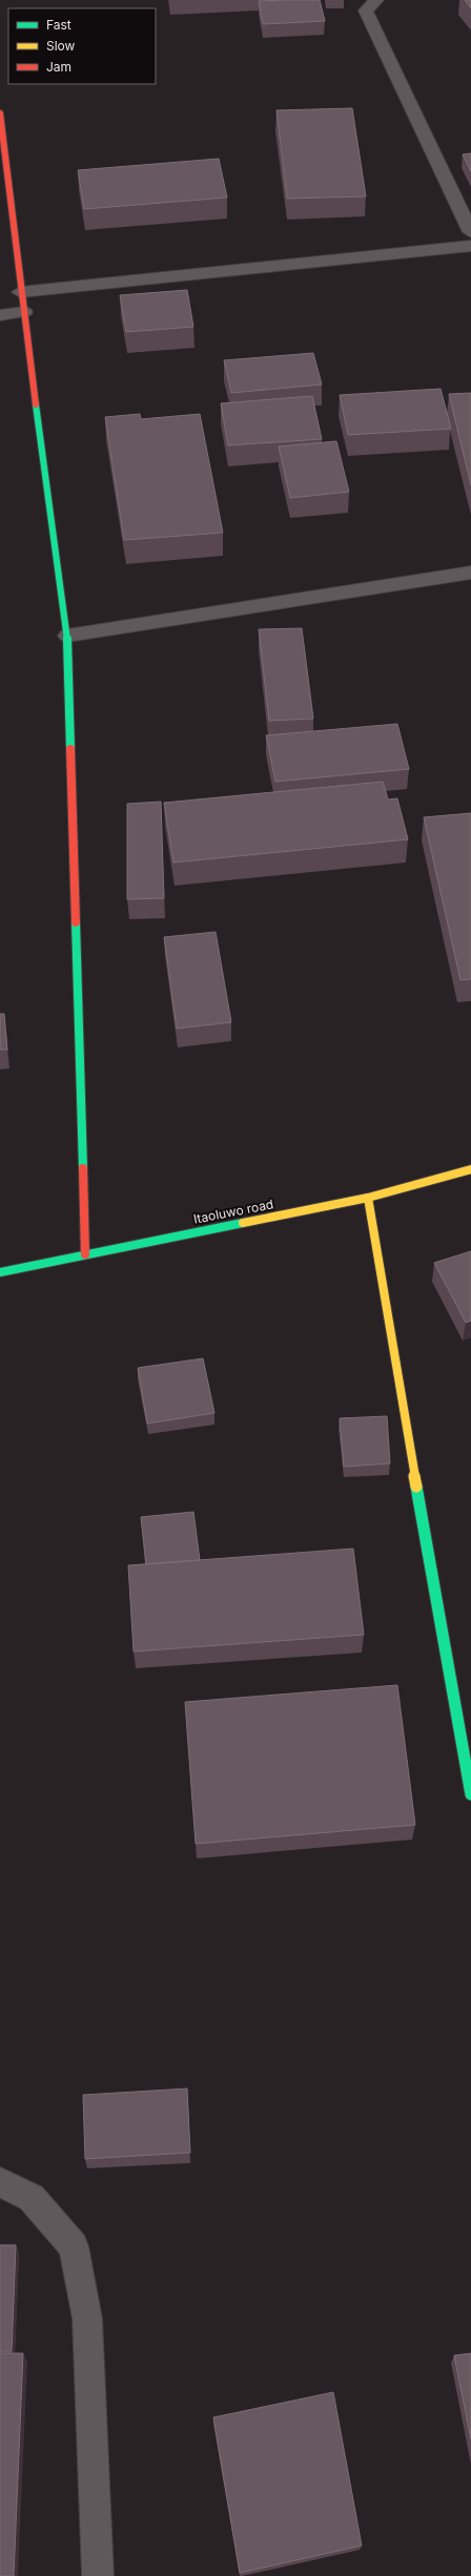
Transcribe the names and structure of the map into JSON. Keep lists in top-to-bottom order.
{
  "streets": {
    "street": ["Itaoluwo road"]
  },
  "legend": ["Fast", "Slow", "Jam"]
}
